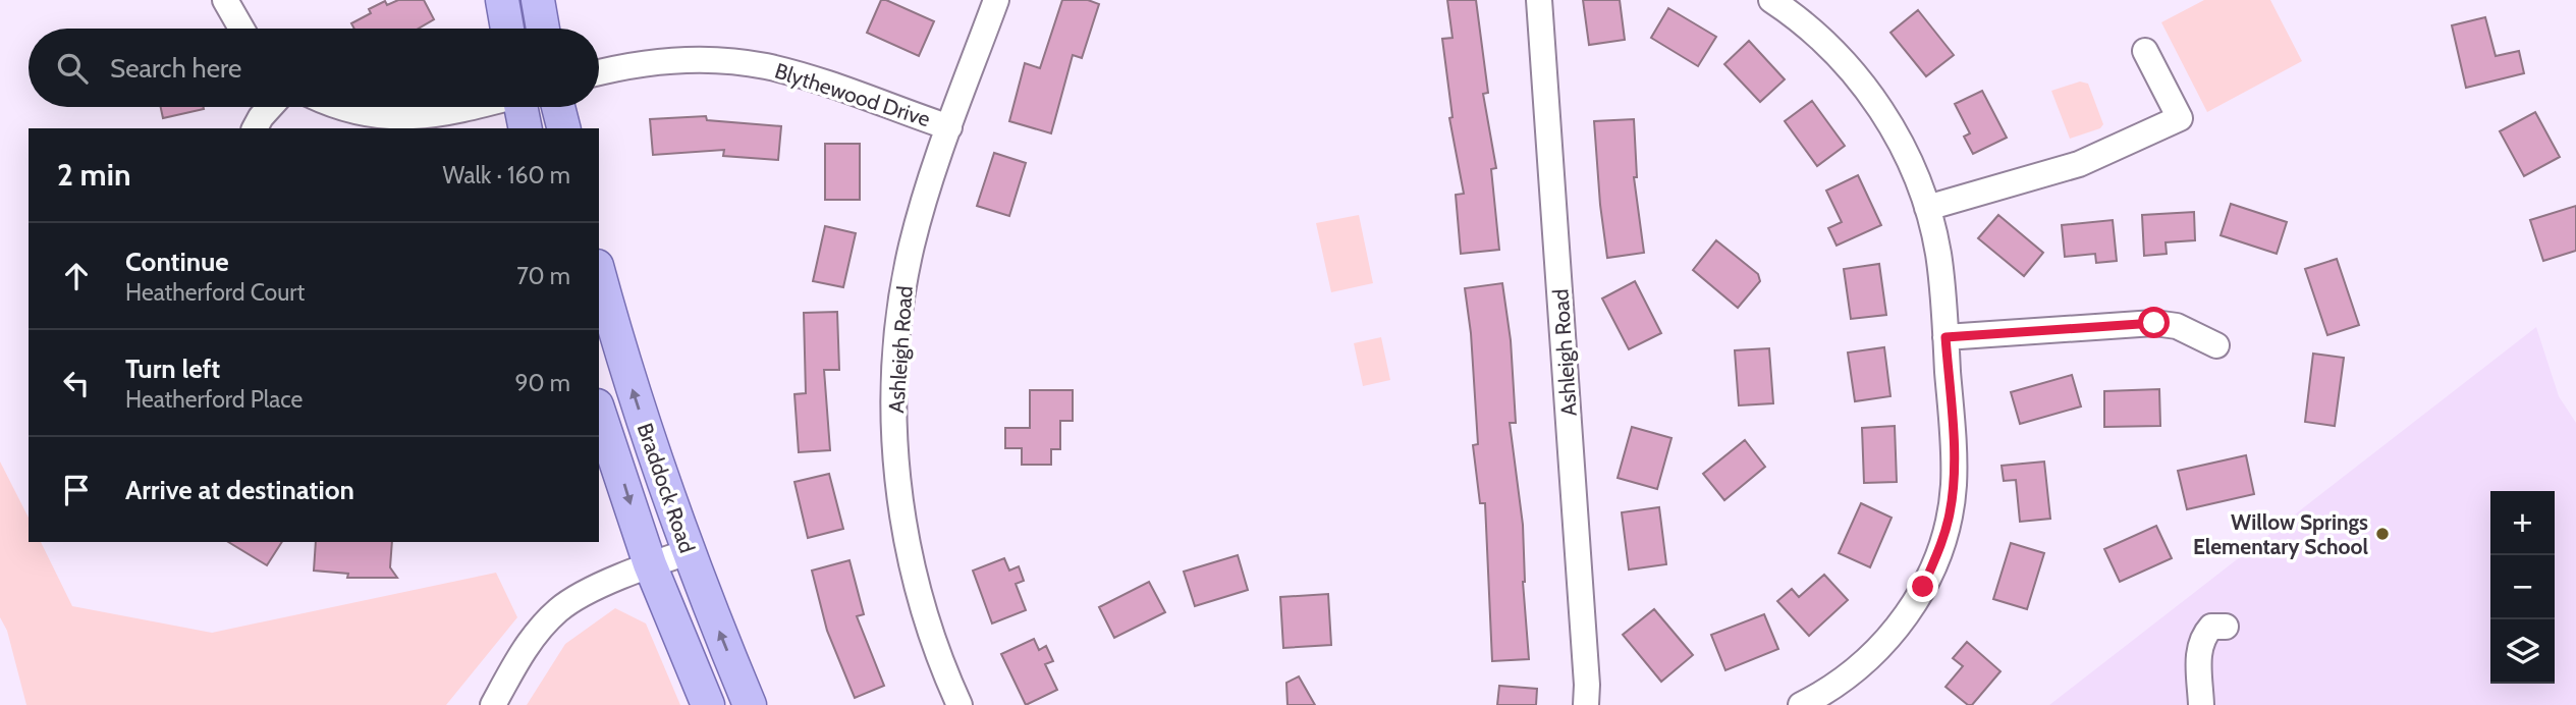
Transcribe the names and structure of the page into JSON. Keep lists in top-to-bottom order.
{
  "streets": {
    "main road": ["Braddock Road"],
    "street": ["Blythewood Drive", "Ashleigh Road"]
  },
  "crossings": [
    ["Blythewood Drive", "Ashleigh Road"]
  ],
  "places": ["Willow Springs Elementary School"],
  "page": {
    "search": "Search here",
    "heading": ["2 min", "Walk · 160 m"],
    "list": [
      ["Continue", "Heatherford Court", "70 m"],
      ["Turn left", "Heatherford Place", "90 m"],
      "Arrive at destination"
    ],
    "map_buttons": ["+", "−"]
  }
}
